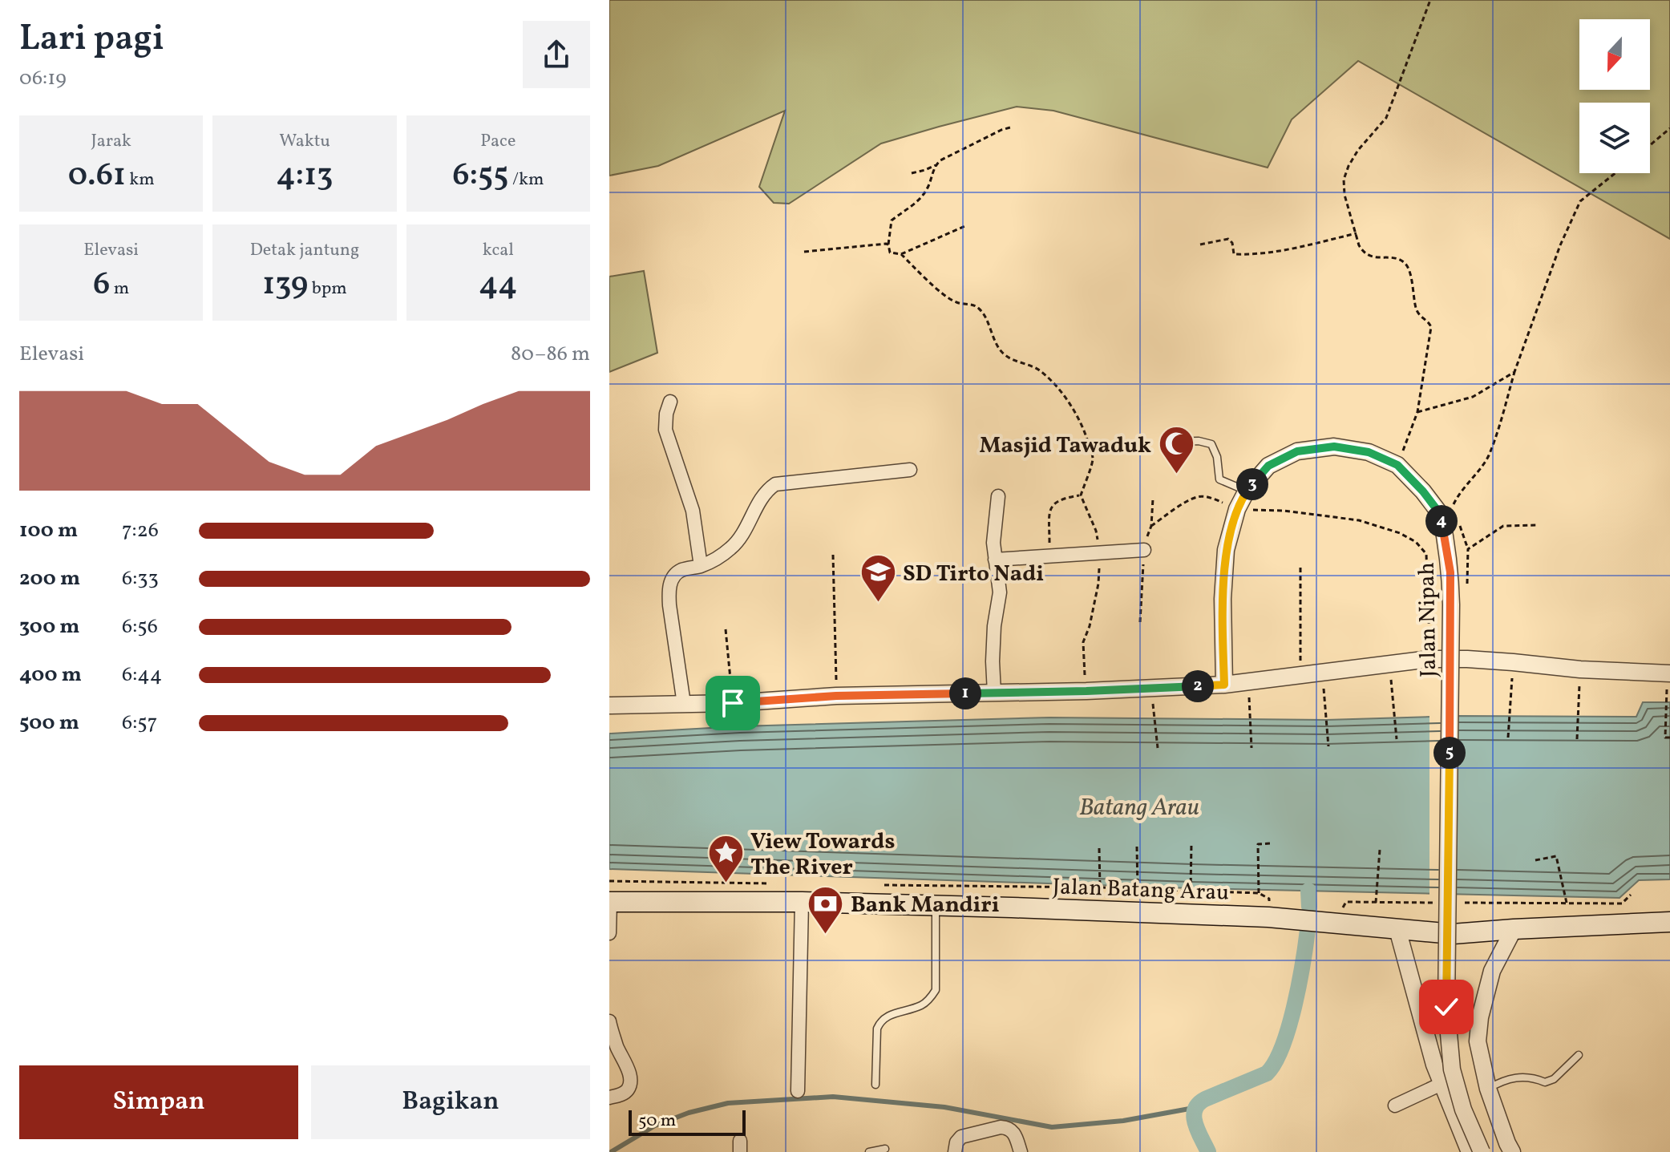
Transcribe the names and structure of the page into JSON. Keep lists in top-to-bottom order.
{
  "streets": {
    "main road": ["Jalan Batang Arau"],
    "street": ["Jalan Nipah"]
  },
  "water": ["Batang Arau"],
  "places": {
    "mosque": ["Masjid Tawaduk"],
    "school or university": ["SD Tirto Nadi"],
    "place": ["View Towards The River"],
    "bank": ["Bank Mandiri"]
  },
  "scale_bar": "50 m",
  "north": "bottom",
  "page": {
    "heading": ["Lari pagi", "06:19"],
    "stats": [
      ["Jarak", "0.61 km"],
      ["Waktu", "4:13"],
      ["Pace", "6:55 /km"],
      ["Elevasi", "6 m"],
      ["Detak jantung", "139 bpm"],
      ["kcal", "44"]
    ],
    "chart": ["Elevasi", "80–86 m"],
    "pins": [
      "3",
      "4",
      "2",
      "1",
      "5"
    ],
    "list": [
      {
        "name": "100 m",
        "note": "7:26"
      },
      {
        "name": "200 m",
        "note": "6:33"
      },
      {
        "name": "300 m",
        "note": "6:56"
      },
      {
        "name": "400 m",
        "note": "6:44"
      },
      {
        "name": "500 m",
        "note": "6:57"
      }
    ],
    "buttons": ["Simpan", "Bagikan"],
    "scale": "50 m"
  }
}
